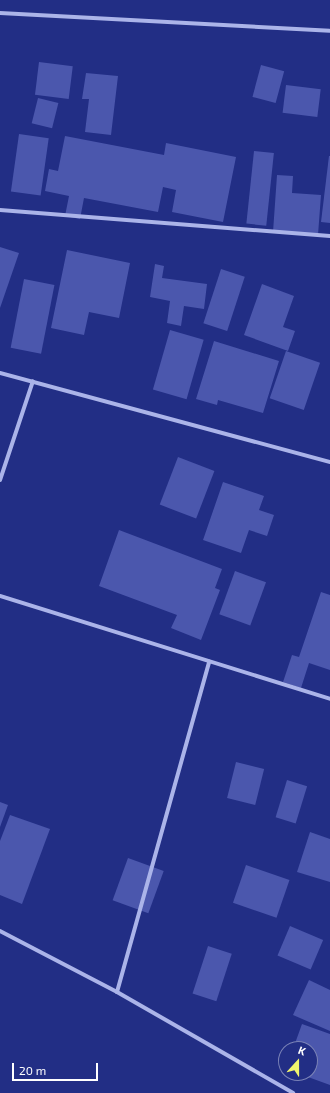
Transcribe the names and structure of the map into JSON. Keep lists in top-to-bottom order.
{
  "scale_bar": "20 m",
  "north": "top"
}
